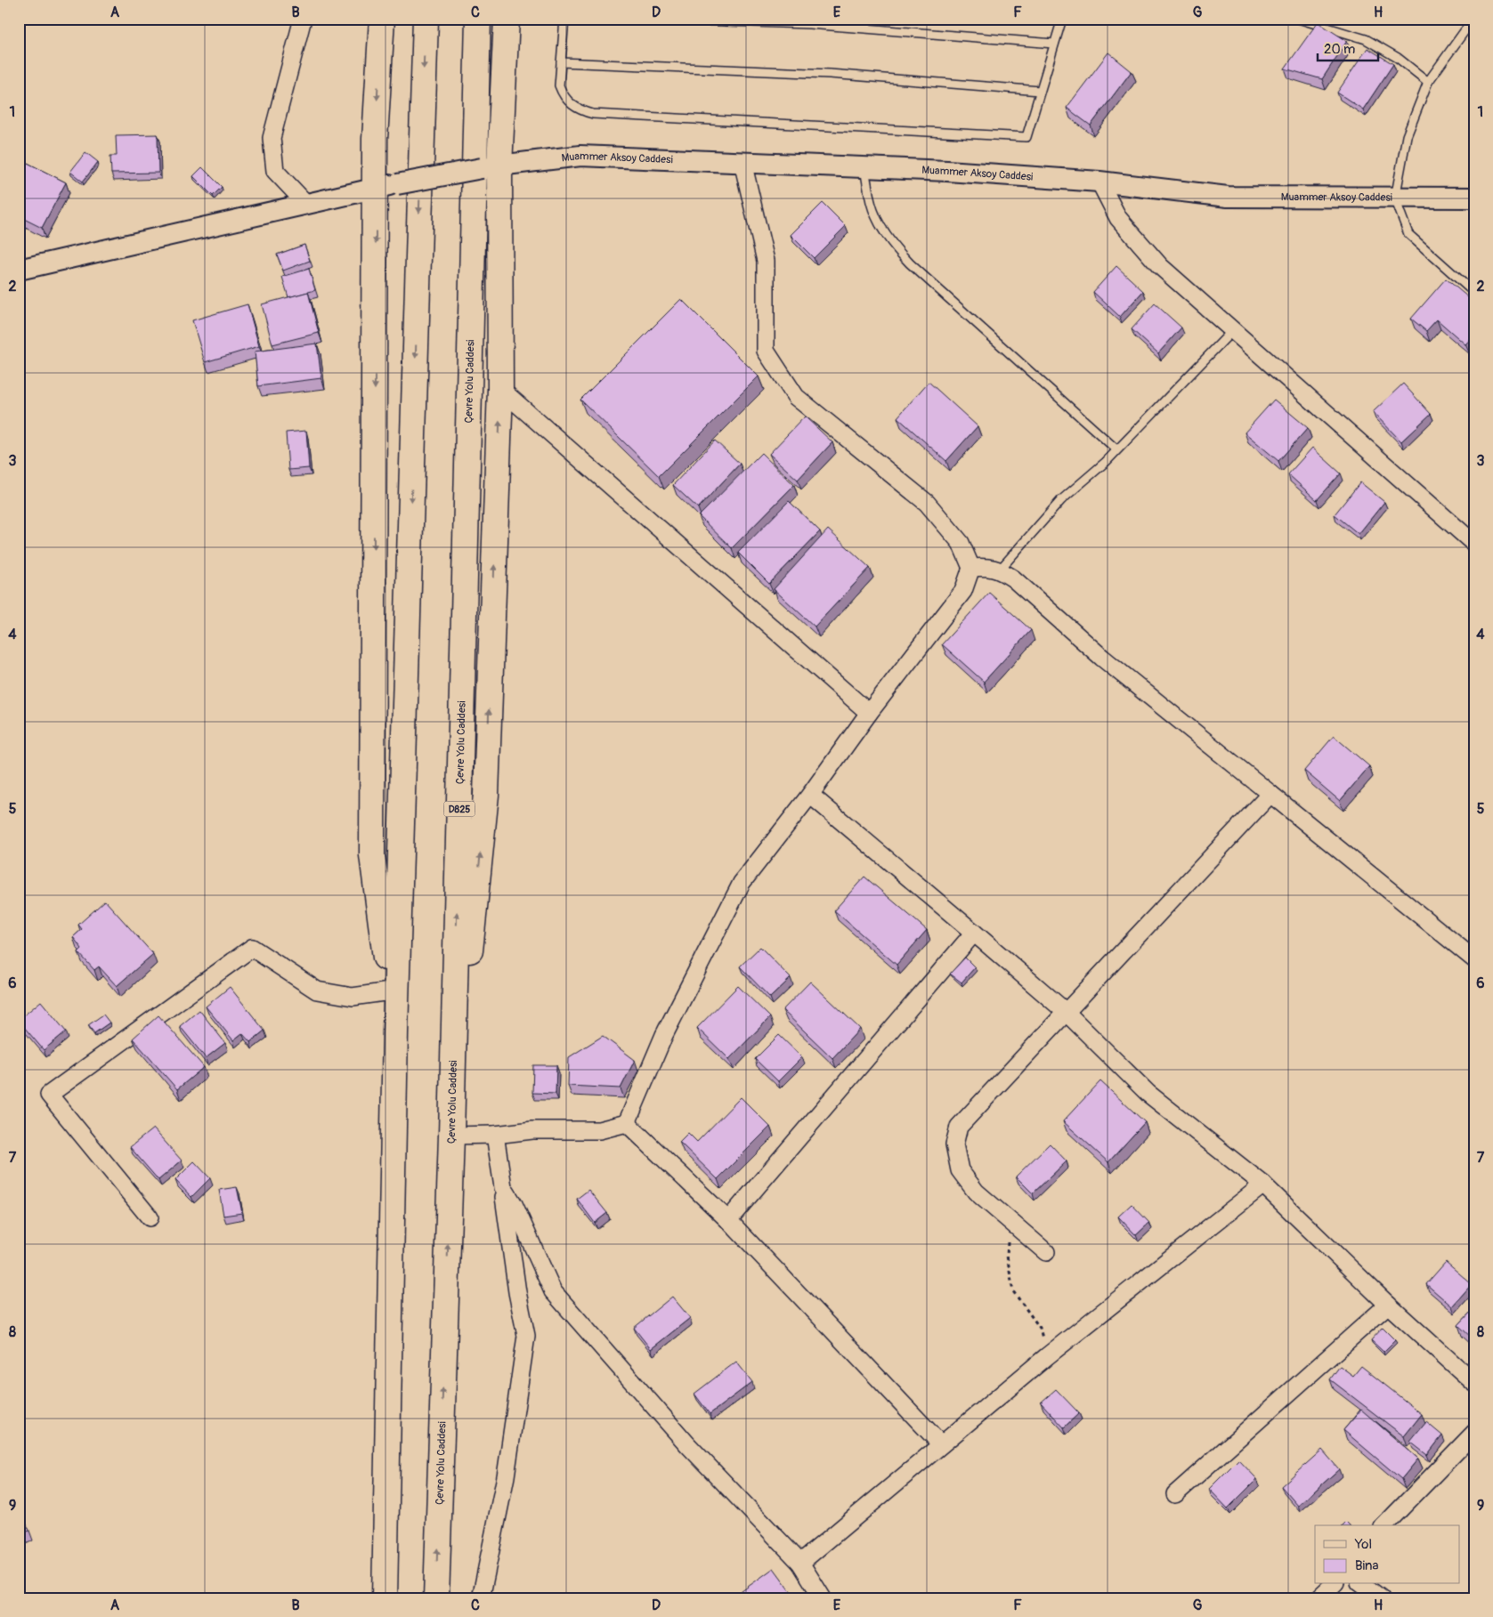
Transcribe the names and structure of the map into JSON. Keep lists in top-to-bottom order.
{
  "streets": {
    "highway": ["Çevre Yolu Caddesi", "D825"],
    "street": ["Muammer Aksoy Caddesi"]
  },
  "legend": ["Yol", "Bina"],
  "scale_bar": "20 m",
  "grid": {
    "columns": [
      "A",
      "B",
      "C",
      "D",
      "E",
      "F",
      "G",
      "H"
    ],
    "rows": [
      "1",
      "2",
      "3",
      "4",
      "5",
      "6",
      "7",
      "8",
      "9"
    ]
  }
}
